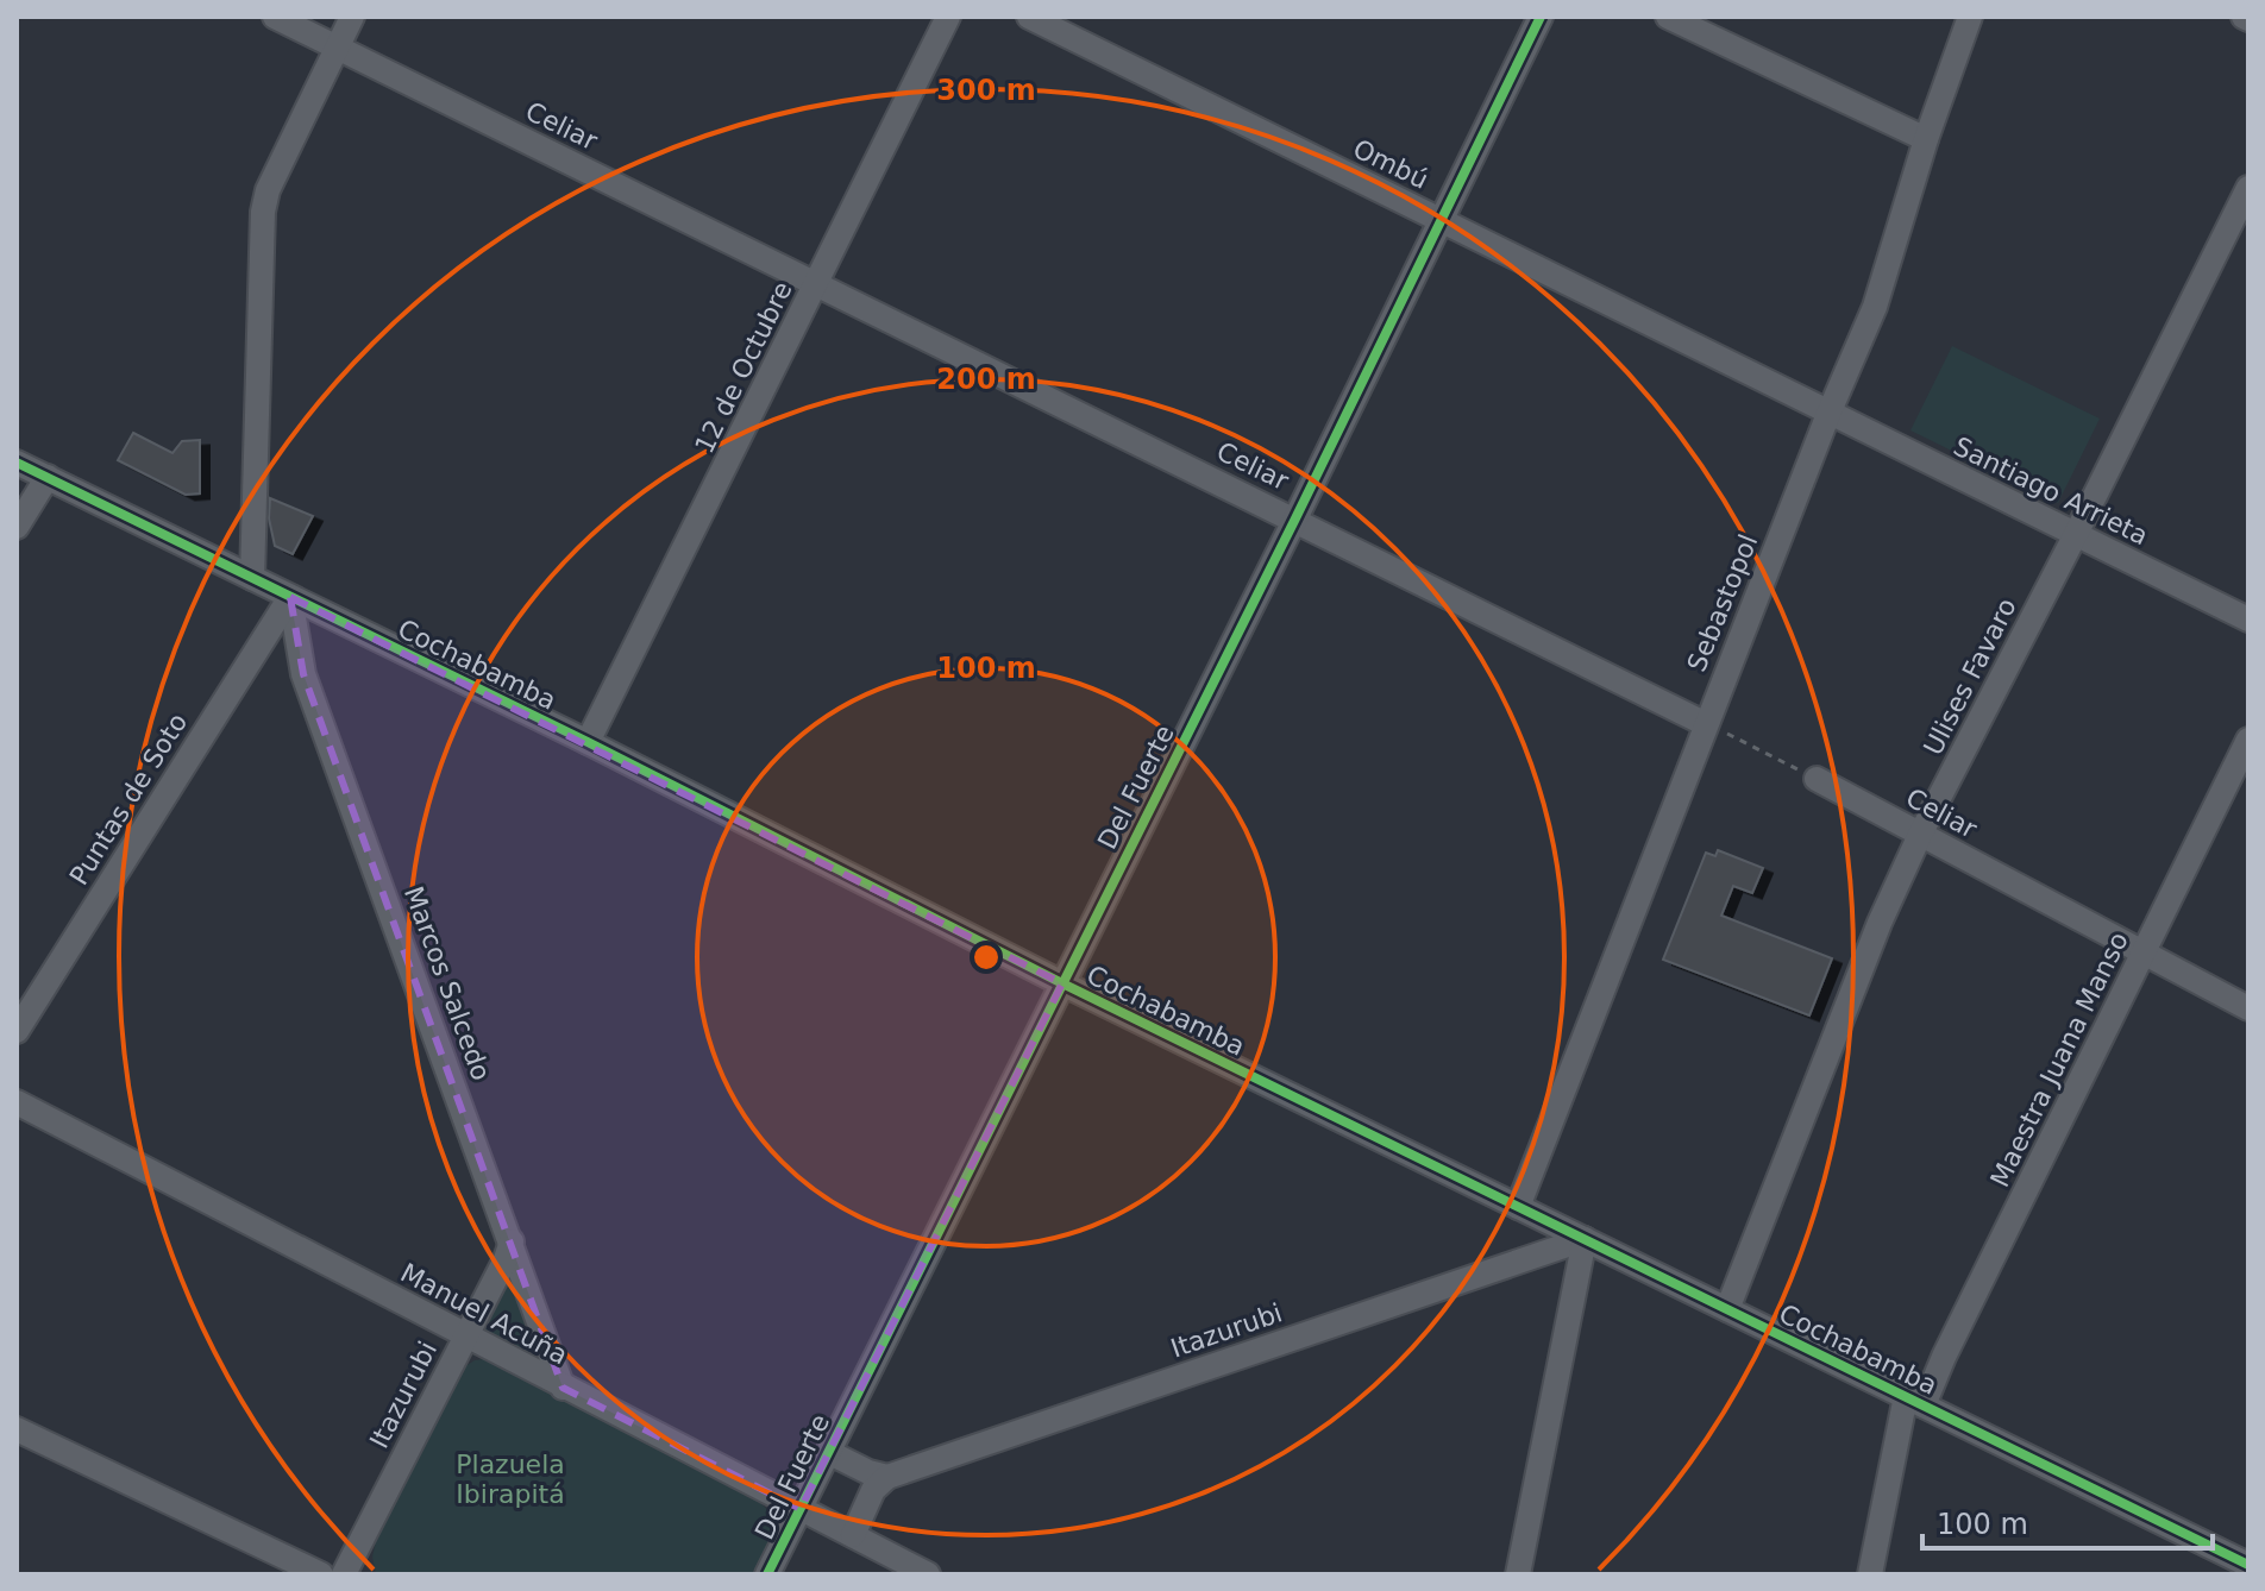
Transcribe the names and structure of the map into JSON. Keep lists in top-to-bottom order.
{
  "streets": {
    "street": [
      "Celiar",
      "Ombú",
      "12 de Octubre",
      "Santiago Arrieta",
      "Sebastopol",
      "Cochabamba",
      "Ulises Favaro",
      "Del Fuerte",
      "Puntas de Soto",
      "Marcos Salcedo",
      "Maestra Juana Manso",
      "Manuel Acuña",
      "Itazurubi"
    ]
  },
  "crossings": [
    ["Celiar", "12 de Octubre"],
    ["Celiar", "Sebastopol"],
    ["Celiar", "Ulises Favaro"],
    ["Celiar", "Del Fuerte"],
    ["Celiar", "Maestra Juana Manso"],
    ["Ombú", "Santiago Arrieta"],
    ["Ombú", "Sebastopol"],
    ["Ombú", "Del Fuerte"],
    ["12 de Octubre", "Cochabamba"],
    ["Santiago Arrieta", "Sebastopol"],
    ["Santiago Arrieta", "Ulises Favaro"],
    ["Sebastopol", "Cochabamba"],
    ["Cochabamba", "Ulises Favaro"],
    ["Cochabamba", "Del Fuerte"],
    ["Cochabamba", "Puntas de Soto"],
    ["Cochabamba", "Marcos Salcedo"],
    ["Cochabamba", "Maestra Juana Manso"],
    ["Cochabamba", "Itazurubi"],
    ["Del Fuerte", "Manuel Acuña"],
    ["Puntas de Soto", "Marcos Salcedo"],
    ["Marcos Salcedo", "Manuel Acuña"],
    ["Marcos Salcedo", "Itazurubi"],
    ["Manuel Acuña", "Itazurubi"]
  ],
  "parks": ["Plazuela Ibirapitá"],
  "scale_bar": "100 m",
  "rings": ["300 m", "200 m", "100 m"]
}
